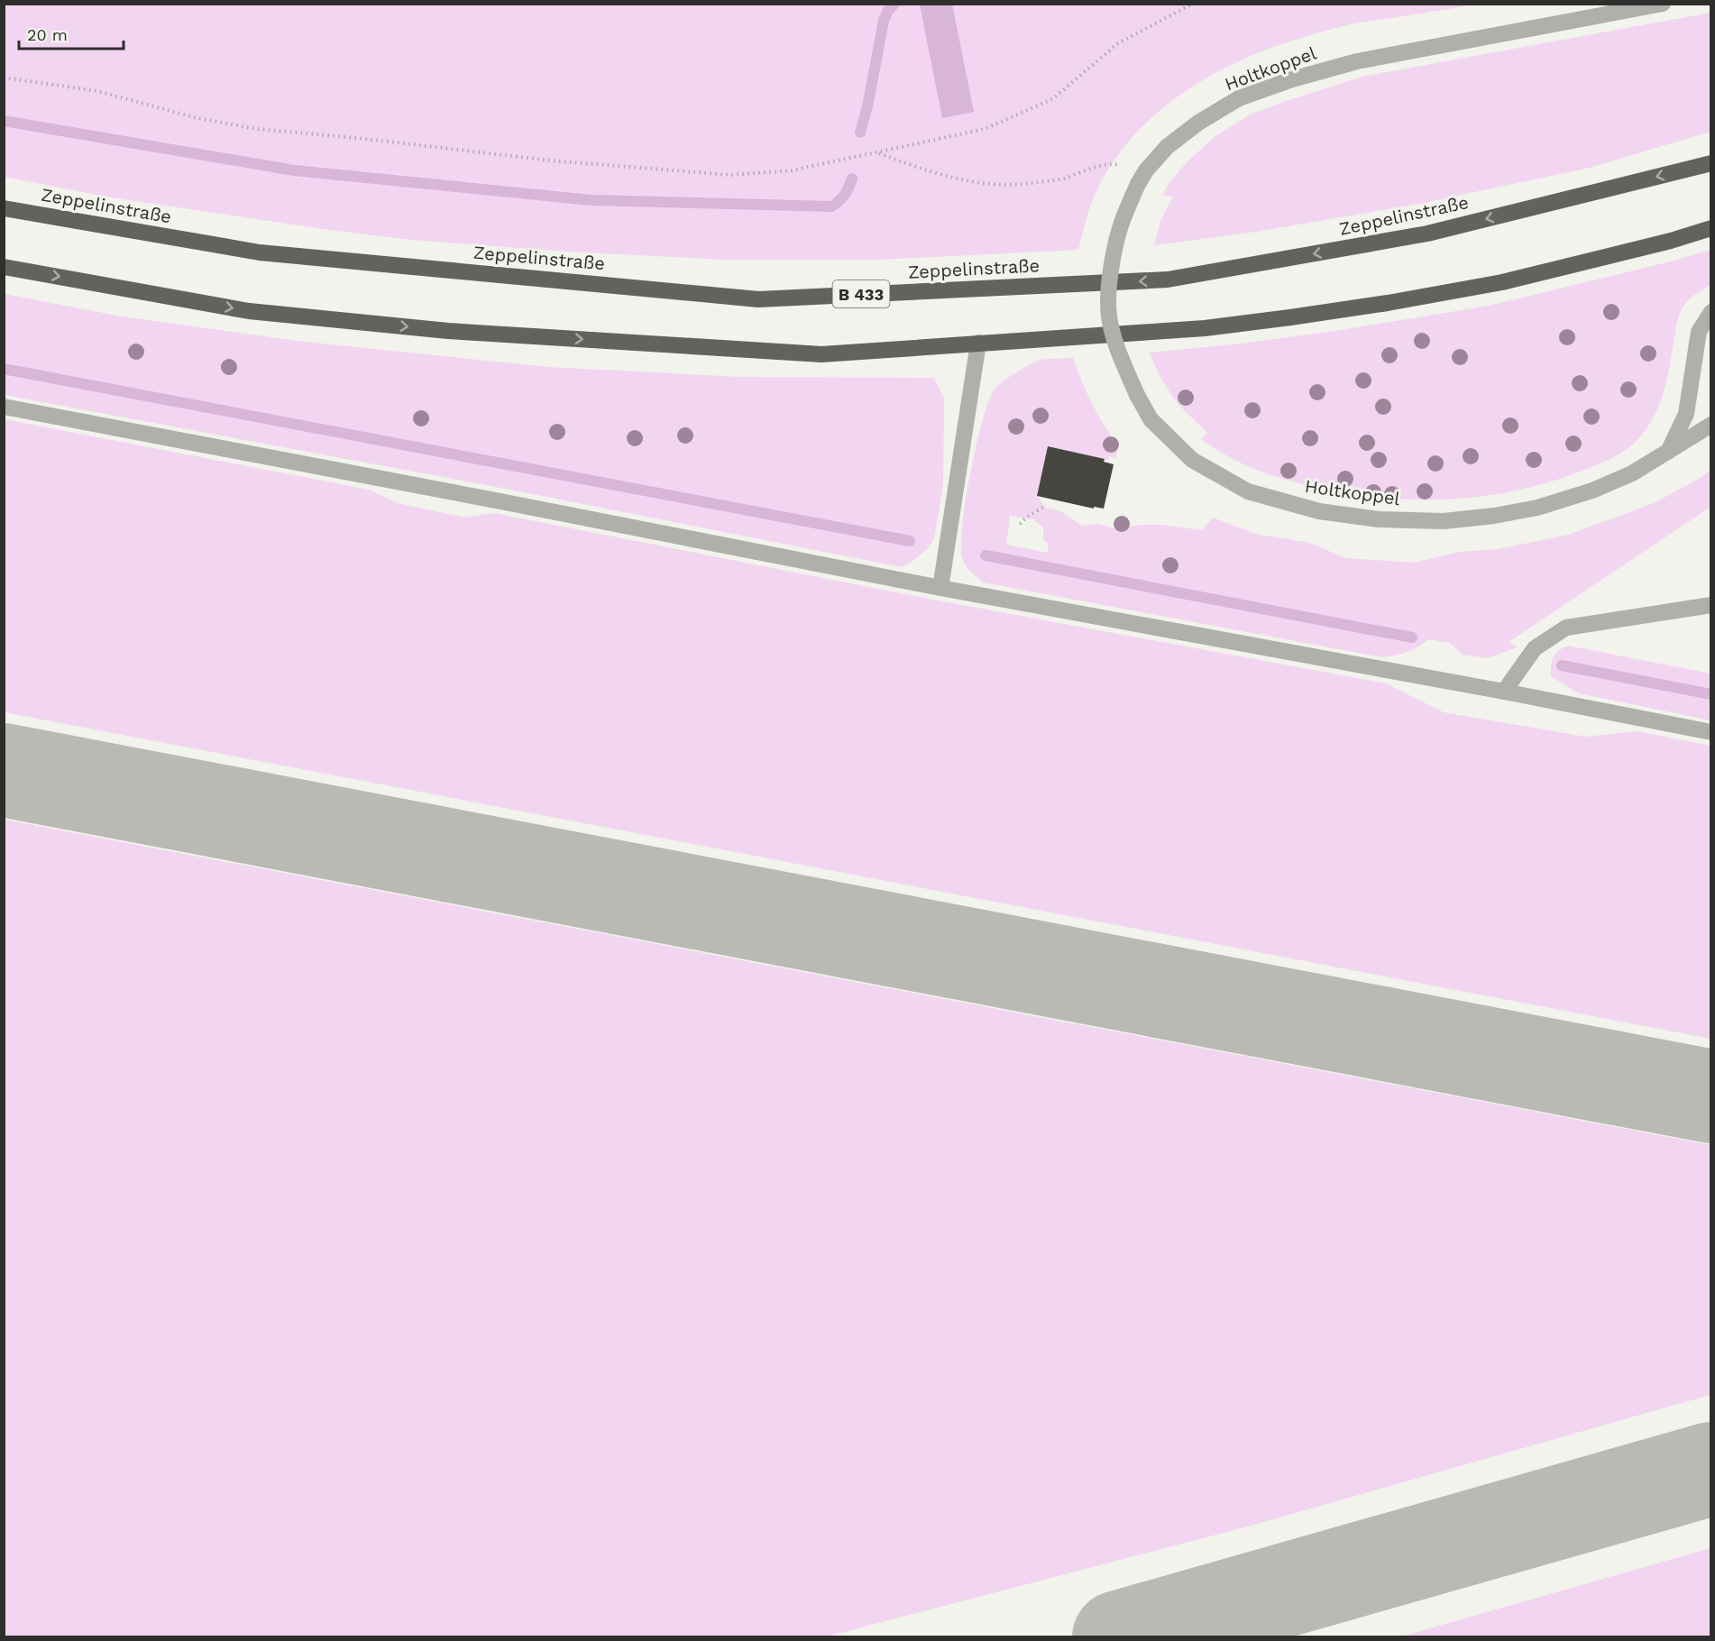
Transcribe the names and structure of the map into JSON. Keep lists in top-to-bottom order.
{
  "streets": {
    "highway": ["Zeppelinstraße", "B 433"],
    "street": ["Holtkoppel"]
  },
  "scale_bar": "20 m"
}
